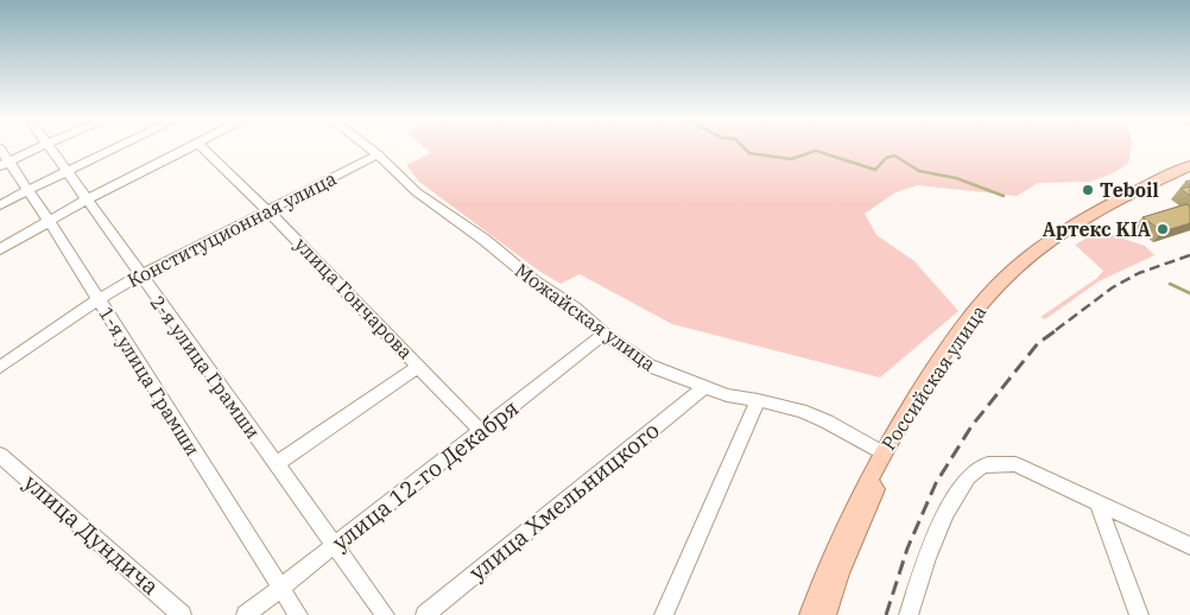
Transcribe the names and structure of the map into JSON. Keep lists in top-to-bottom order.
{
  "streets": {
    "main road": ["Российская улица"],
    "street": [
      "Конституционная улица",
      "улица Гончарова",
      "Можайская улица",
      "2-я улица Грамши",
      "1-я улица Грамши",
      "улица 12-го Декабря",
      "улица Хмельницкого",
      "улица Дундича"
    ]
  },
  "crossings": [
    ["Конституционная улица", "улица Гончарова"],
    ["Конституционная улица", "Можайская улица"],
    ["Конституционная улица", "2-я улица Грамши"],
    ["Конституционная улица", "1-я улица Грамши"],
    ["улица Гончарова", "улица 12-го Декабря"],
    ["Можайская улица", "Российская улица"],
    ["Можайская улица", "улица 12-го Декабря"],
    ["Можайская улица", "улица Хмельницкого"],
    ["2-я улица Грамши", "улица 12-го Декабря"],
    ["1-я улица Грамши", "улица 12-го Декабря"]
  ],
  "places": ["Teboil", "Артекс KIA"]
}
